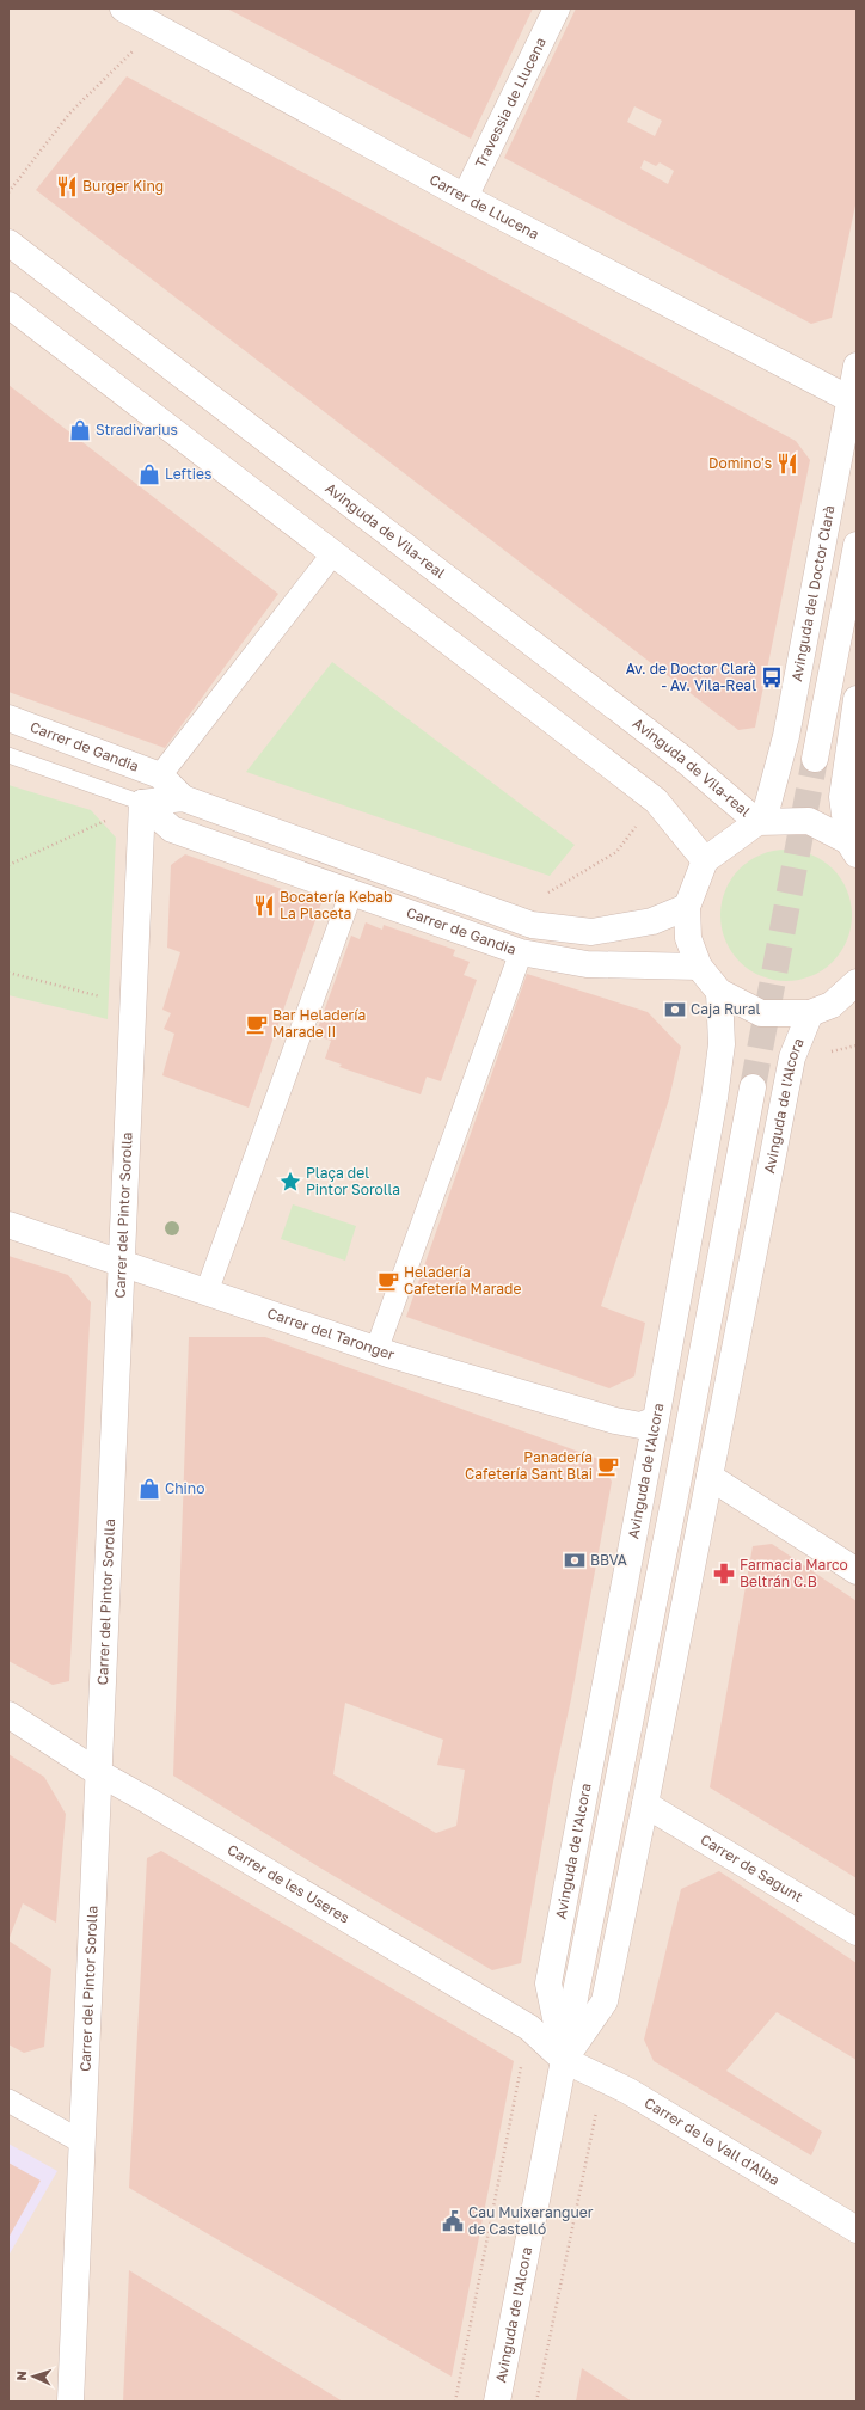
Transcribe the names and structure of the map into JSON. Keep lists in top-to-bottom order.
{
  "streets": {
    "street": [
      "Travessia de Llucena",
      "Carrer de Llucena",
      "Avinguda de Vila-real",
      "Avinguda del Doctor Clarà",
      "Carrer de Gandia",
      "Avinguda de l'Alcora",
      "Carrer del Pintor Sorolla",
      "Carrer del Taronger",
      "Carrer de Sagunt",
      "Carrer de les Useres",
      "Carrer de la Vall d'Alba"
    ]
  },
  "crossings": [
    ["Travessia de Llucena", "Carrer de Llucena"],
    ["Carrer de Llucena", "Avinguda del Doctor Clarà"],
    ["Avinguda de Vila-real", "Avinguda del Doctor Clarà"],
    ["Carrer de Gandia", "Carrer del Pintor Sorolla"],
    ["Avinguda de l'Alcora", "Carrer del Taronger"],
    ["Avinguda de l'Alcora", "Carrer de Sagunt"],
    ["Avinguda de l'Alcora", "Carrer de les Useres"],
    ["Avinguda de l'Alcora", "Carrer de la Vall d'Alba"],
    ["Carrer del Pintor Sorolla", "Carrer del Taronger"],
    ["Carrer del Pintor Sorolla", "Carrer de les Useres"],
    ["Carrer de les Useres", "Carrer de la Vall d'Alba"]
  ],
  "places": {
    "restaurant": ["Burger King", "Domino's", "Bocatería Kebab La Placeta"],
    "shop": ["Stradivarius", "Lefties", "Chino"],
    "bus stop": ["Av. de Doctor Clarà - Av. Vila-Real"],
    "bank": ["Caja Rural", "BBVA"],
    "cafe": ["Bar Heladería Marade II", "Heladería Cafetería Marade", "Panadería Cafetería Sant Blai"],
    "place": ["Plaça del Pintor Sorolla"],
    "pharmacy": ["Farmacia Marco Beltrán C.B"],
    "public building": ["Cau Muixeranguer de Castelló"]
  },
  "north": "left"
}
